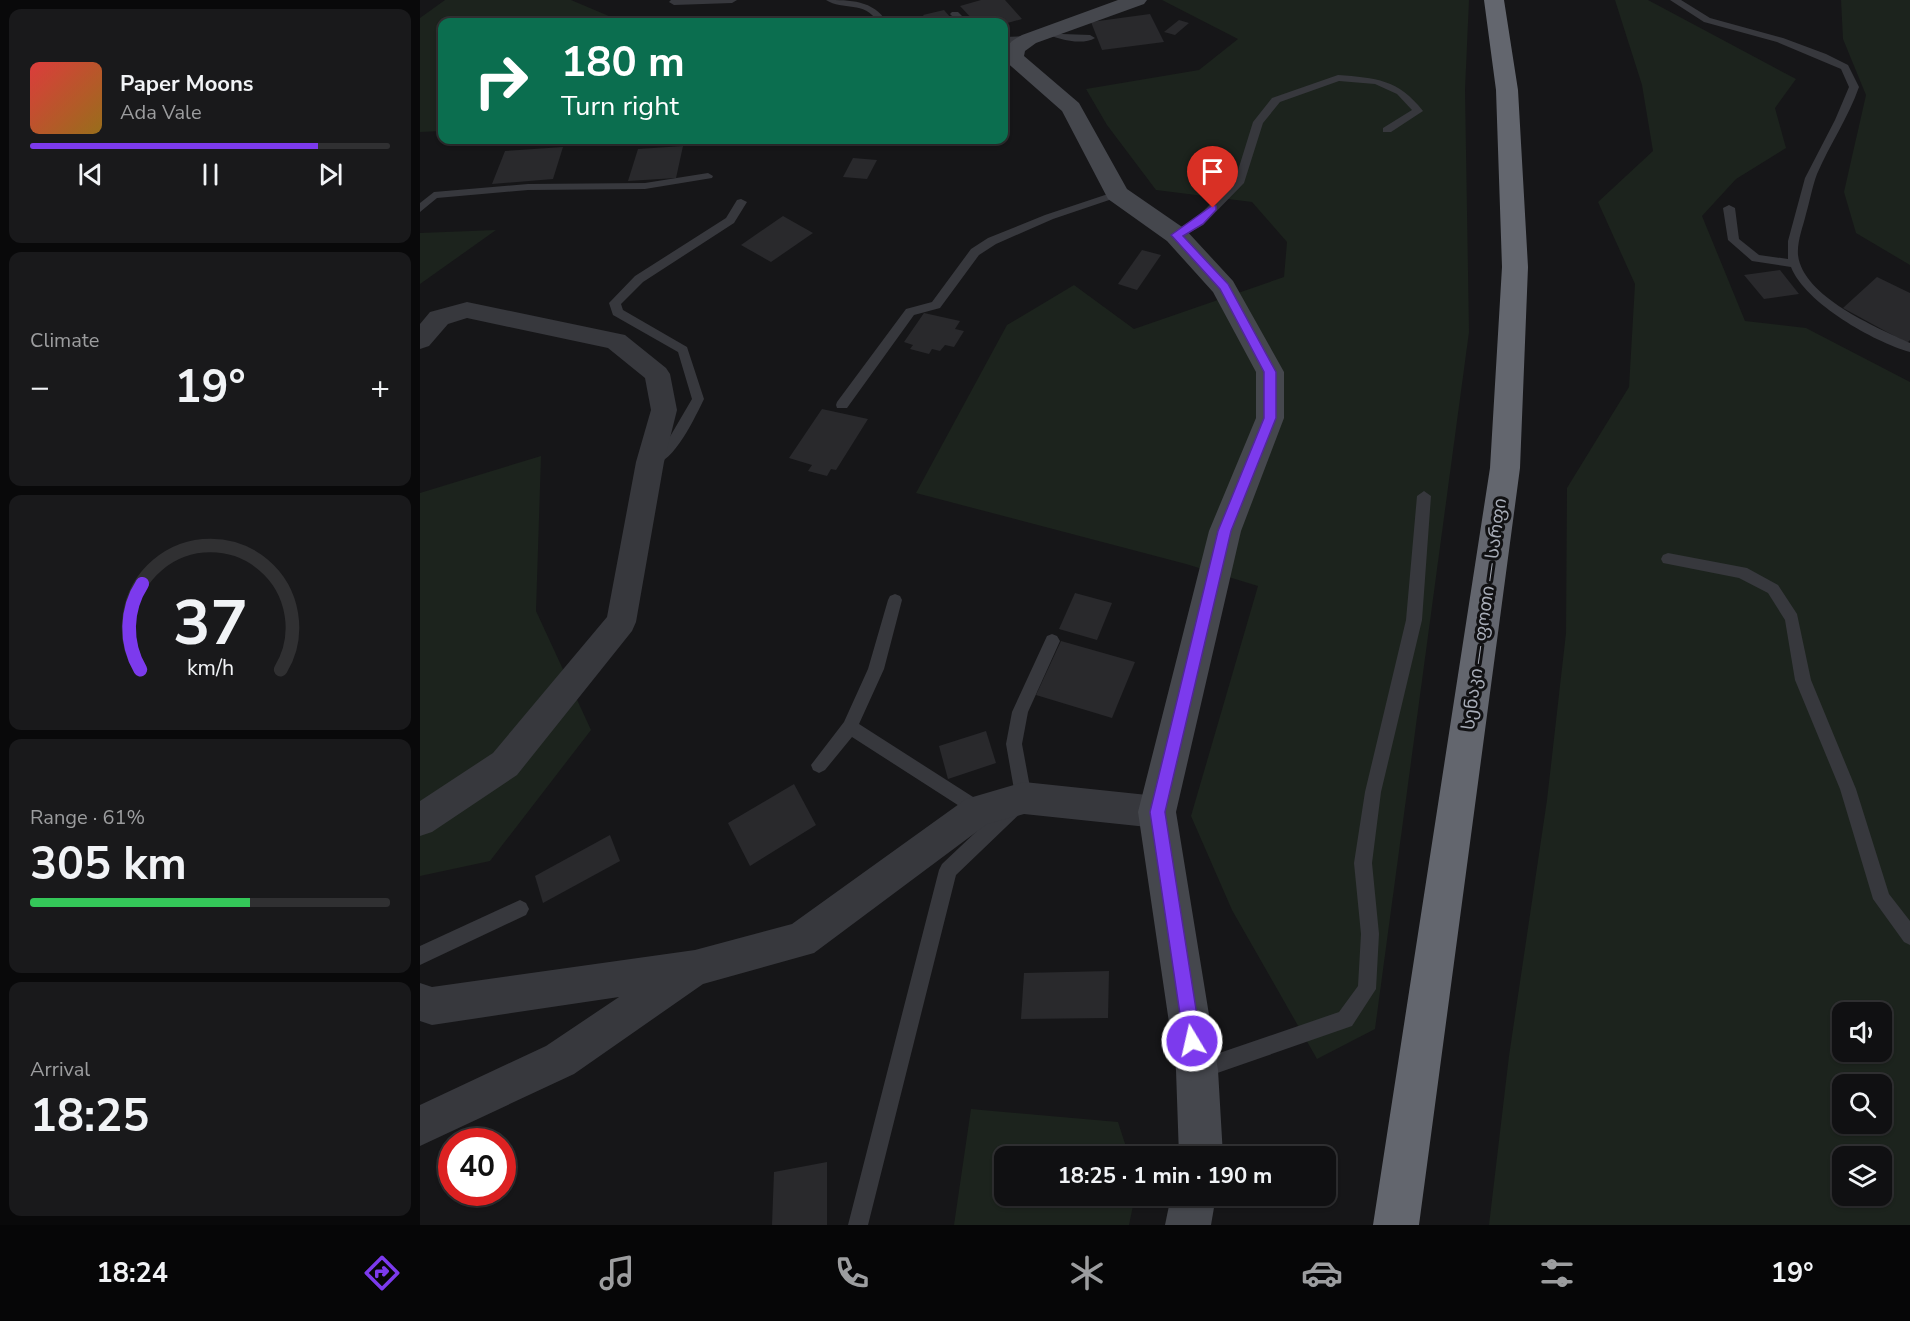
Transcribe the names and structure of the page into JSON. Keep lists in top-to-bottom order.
{
  "streets": {
    "highway": ["სენაკი — ფოთი — სარფი"]
  },
  "page": {
    "turn": ["180 m", "Turn right"],
    "song": ["Paper Moons", "Ada Vale"],
    "tile": [
      "Climate",
      ["Range · 61%", "305 km"],
      ["Arrival", "18:25"]
    ],
    "heat": ["−", "19°", "+"],
    "limit": "40",
    "trip": "18:25 · 1 min · 190 m",
    "tabs": ["18:24", "19°"],
    "gauge": ["37", "km/h"]
  }
}
